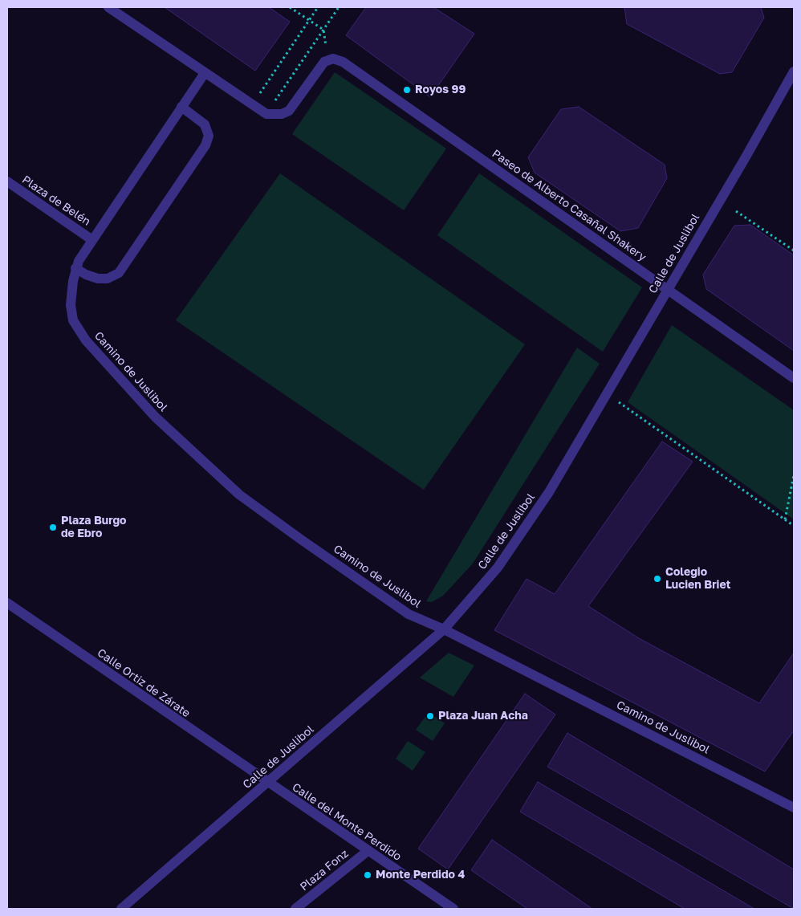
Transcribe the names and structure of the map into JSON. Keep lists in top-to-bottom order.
{
  "streets": {
    "street": [
      "Plaza de Belén",
      "Paseo de Alberto Casañal Shakery",
      "Calle de Juslibol",
      "Camino de Juslibol",
      "Calle Ortiz de Zárate",
      "Calle del Monte Perdido",
      "Plaza Fonz"
    ]
  },
  "crossings": [
    ["Plaza de Belén", "Camino de Juslibol"],
    ["Paseo de Alberto Casañal Shakery", "Calle de Juslibol"],
    ["Calle de Juslibol", "Camino de Juslibol"],
    ["Calle de Juslibol", "Calle Ortiz de Zárate"],
    ["Calle de Juslibol", "Calle del Monte Perdido"],
    ["Calle Ortiz de Zárate", "Calle del Monte Perdido"],
    ["Calle del Monte Perdido", "Plaza Fonz"]
  ],
  "places": [
    "Royos 99",
    "Plaza Burgo de Ebro",
    "Colegio Lucien Briet",
    "Plaza Juan Acha",
    "Monte Perdido 4"
  ]
}
